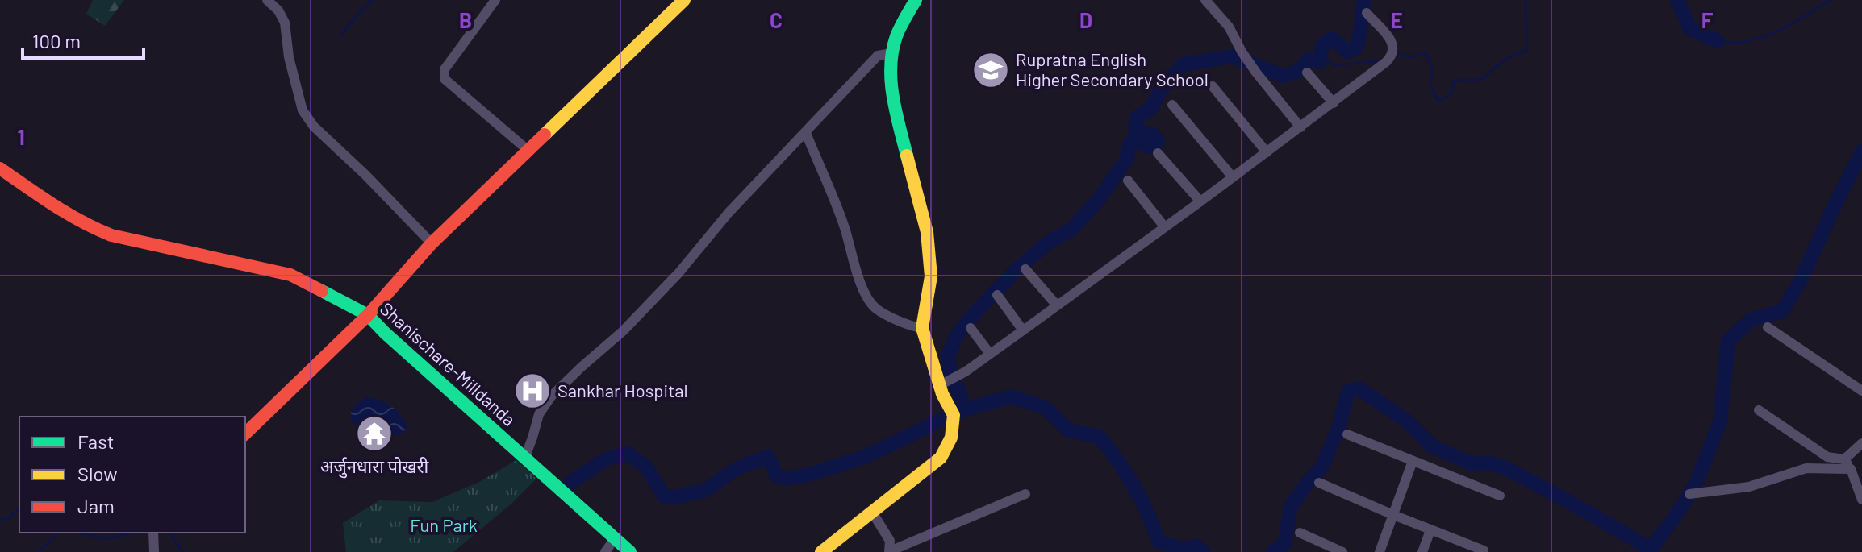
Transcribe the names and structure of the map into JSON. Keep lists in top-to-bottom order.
{
  "streets": {
    "street": ["Shanischare-Milldanda"]
  },
  "parks": ["Fun Park"],
  "places": {
    "school or university": ["Rupratna English Higher Secondary School"],
    "hospital": ["Sankhar Hospital"],
    "temple": ["अर्जुनधारा पोखरी"]
  },
  "legend": ["Fast", "Slow", "Jam"],
  "scale_bar": "100 m",
  "grid": {
    "columns": [
      "B",
      "C",
      "D",
      "E",
      "F"
    ],
    "rows": ["1"]
  }
}
